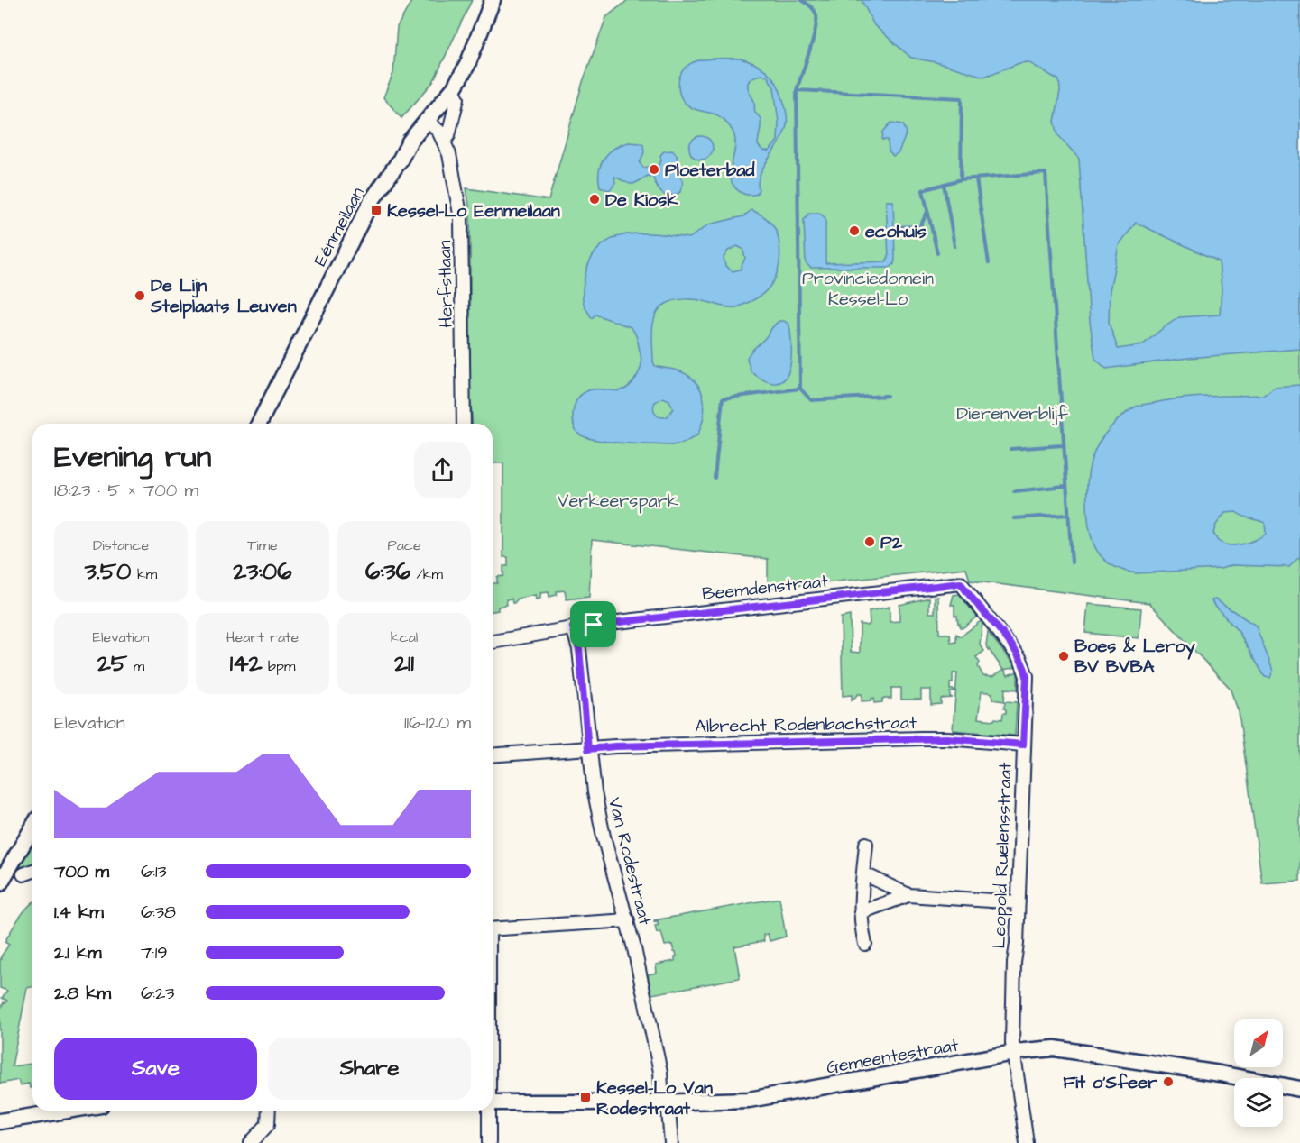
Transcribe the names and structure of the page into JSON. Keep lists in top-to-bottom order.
{
  "streets": {
    "street": [
      "Eénmeilaan",
      "Herfstlaan",
      "Beemdenstraat",
      "Albrecht Rodenbachstraat",
      "Leopold Ruelensstraat",
      "Van Rodestraat",
      "Gemeentestraat"
    ]
  },
  "crossings": [
    ["Eénmeilaan", "Herfstlaan"],
    ["Beemdenstraat", "Leopold Ruelensstraat"],
    ["Beemdenstraat", "Van Rodestraat"],
    ["Albrecht Rodenbachstraat", "Leopold Ruelensstraat"],
    ["Albrecht Rodenbachstraat", "Van Rodestraat"],
    ["Leopold Ruelensstraat", "Gemeentestraat"],
    ["Van Rodestraat", "Gemeentestraat"]
  ],
  "parks": ["Provinciedomein Kessel-Lo", "Dierenverblijf", "Verkeerspark"],
  "places": {
    "other": [
      "Ploeterbad",
      "De Kiosk",
      "ecohuis",
      "De Lijn Stelplaats Leuven",
      "P2",
      "Boes & Leroy BV BVBA",
      "Fit o'Sfeer"
    ],
    "transit": ["Kessel-Lo Eenmeilaan", "Kessel-Lo Van Rodestraat"]
  },
  "north": "top right",
  "page": {
    "heading": ["Evening run", "18:23 · 5 × 700 m"],
    "stats": [
      ["Distance", "3.50 km"],
      ["Time", "23:06"],
      ["Pace", "6:36 /km"],
      ["Elevation", "25 m"],
      ["Heart rate", "142 bpm"],
      ["kcal", "211"]
    ],
    "chart": ["Elevation", "116–120 m"],
    "list": [
      {
        "name": "700 m",
        "note": "6:13"
      },
      {
        "name": "1.4 km",
        "note": "6:38"
      },
      {
        "name": "2.1 km",
        "note": "7:19"
      },
      {
        "name": "2.8 km",
        "note": "6:23"
      }
    ],
    "buttons": ["Save", "Share"]
  }
}
